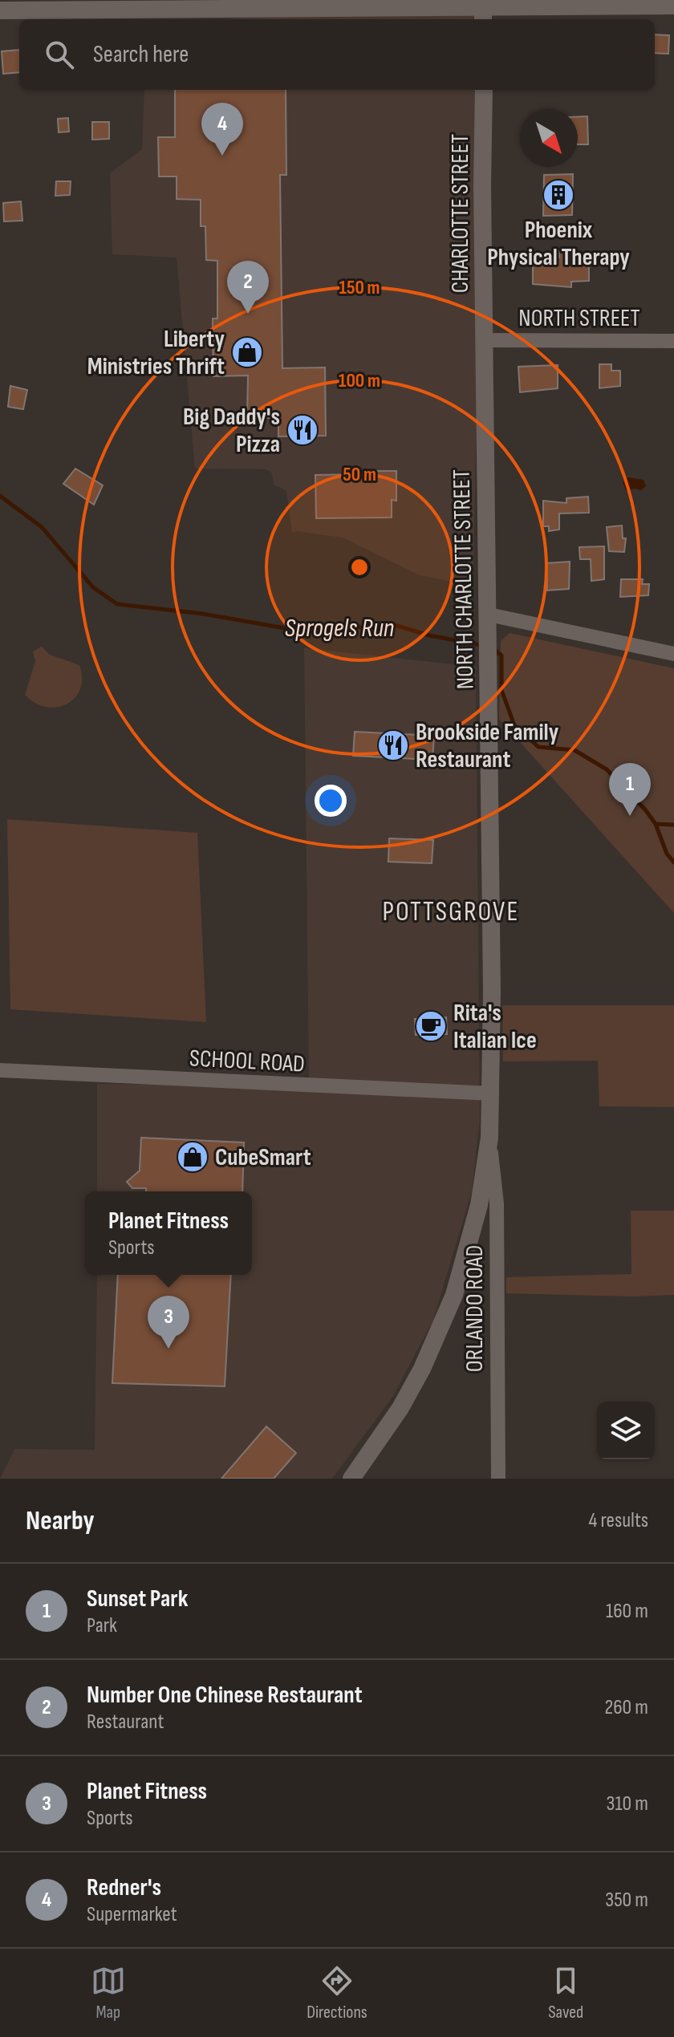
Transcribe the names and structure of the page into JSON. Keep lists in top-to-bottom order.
{
  "streets": {
    "main road": ["CHARLOTTE STREET", "NORTH CHARLOTTE STREET"],
    "street": ["NORTH STREET", "SCHOOL ROAD", "ORLANDO ROAD"]
  },
  "crossings": [
    ["CHARLOTTE STREET", "NORTH STREET"],
    ["CHARLOTTE STREET", "NORTH CHARLOTTE STREET"],
    ["NORTH STREET", "NORTH CHARLOTTE STREET"],
    ["NORTH CHARLOTTE STREET", "SCHOOL ROAD"],
    ["NORTH CHARLOTTE STREET", "ORLANDO ROAD"]
  ],
  "districts": ["POTTSGROVE"],
  "water": ["Sprogels Run"],
  "places": {
    "building": ["Phoenix Physical Therapy"],
    "shop": ["Liberty Ministries Thrift", "CubeSmart"],
    "restaurant": ["Big Daddy's Pizza", "Brookside Family Restaurant"],
    "cafe": ["Rita's Italian Ice"]
  },
  "north": "bottom right",
  "page": {
    "search": "Search here",
    "pins": [
      "4",
      "2",
      "1",
      "3"
    ],
    "popup": ["Planet Fitness", "Sports"],
    "heading": ["Nearby", "4 results"],
    "list": [
      {
        "mark": "1",
        "name": "Sunset Park",
        "note": "Park",
        "value": "160 m"
      },
      {
        "mark": "2",
        "name": "Number One Chinese Restaurant",
        "note": "Restaurant",
        "value": "260 m"
      },
      {
        "mark": "3",
        "name": "Planet Fitness",
        "note": "Sports",
        "value": "310 m"
      },
      {
        "mark": "4",
        "name": "Redner's",
        "note": "Supermarket",
        "value": "350 m"
      }
    ],
    "nav": ["Map", "Directions", "Saved"]
  },
  "rings": ["150 m", "100 m", "50 m"]
}
